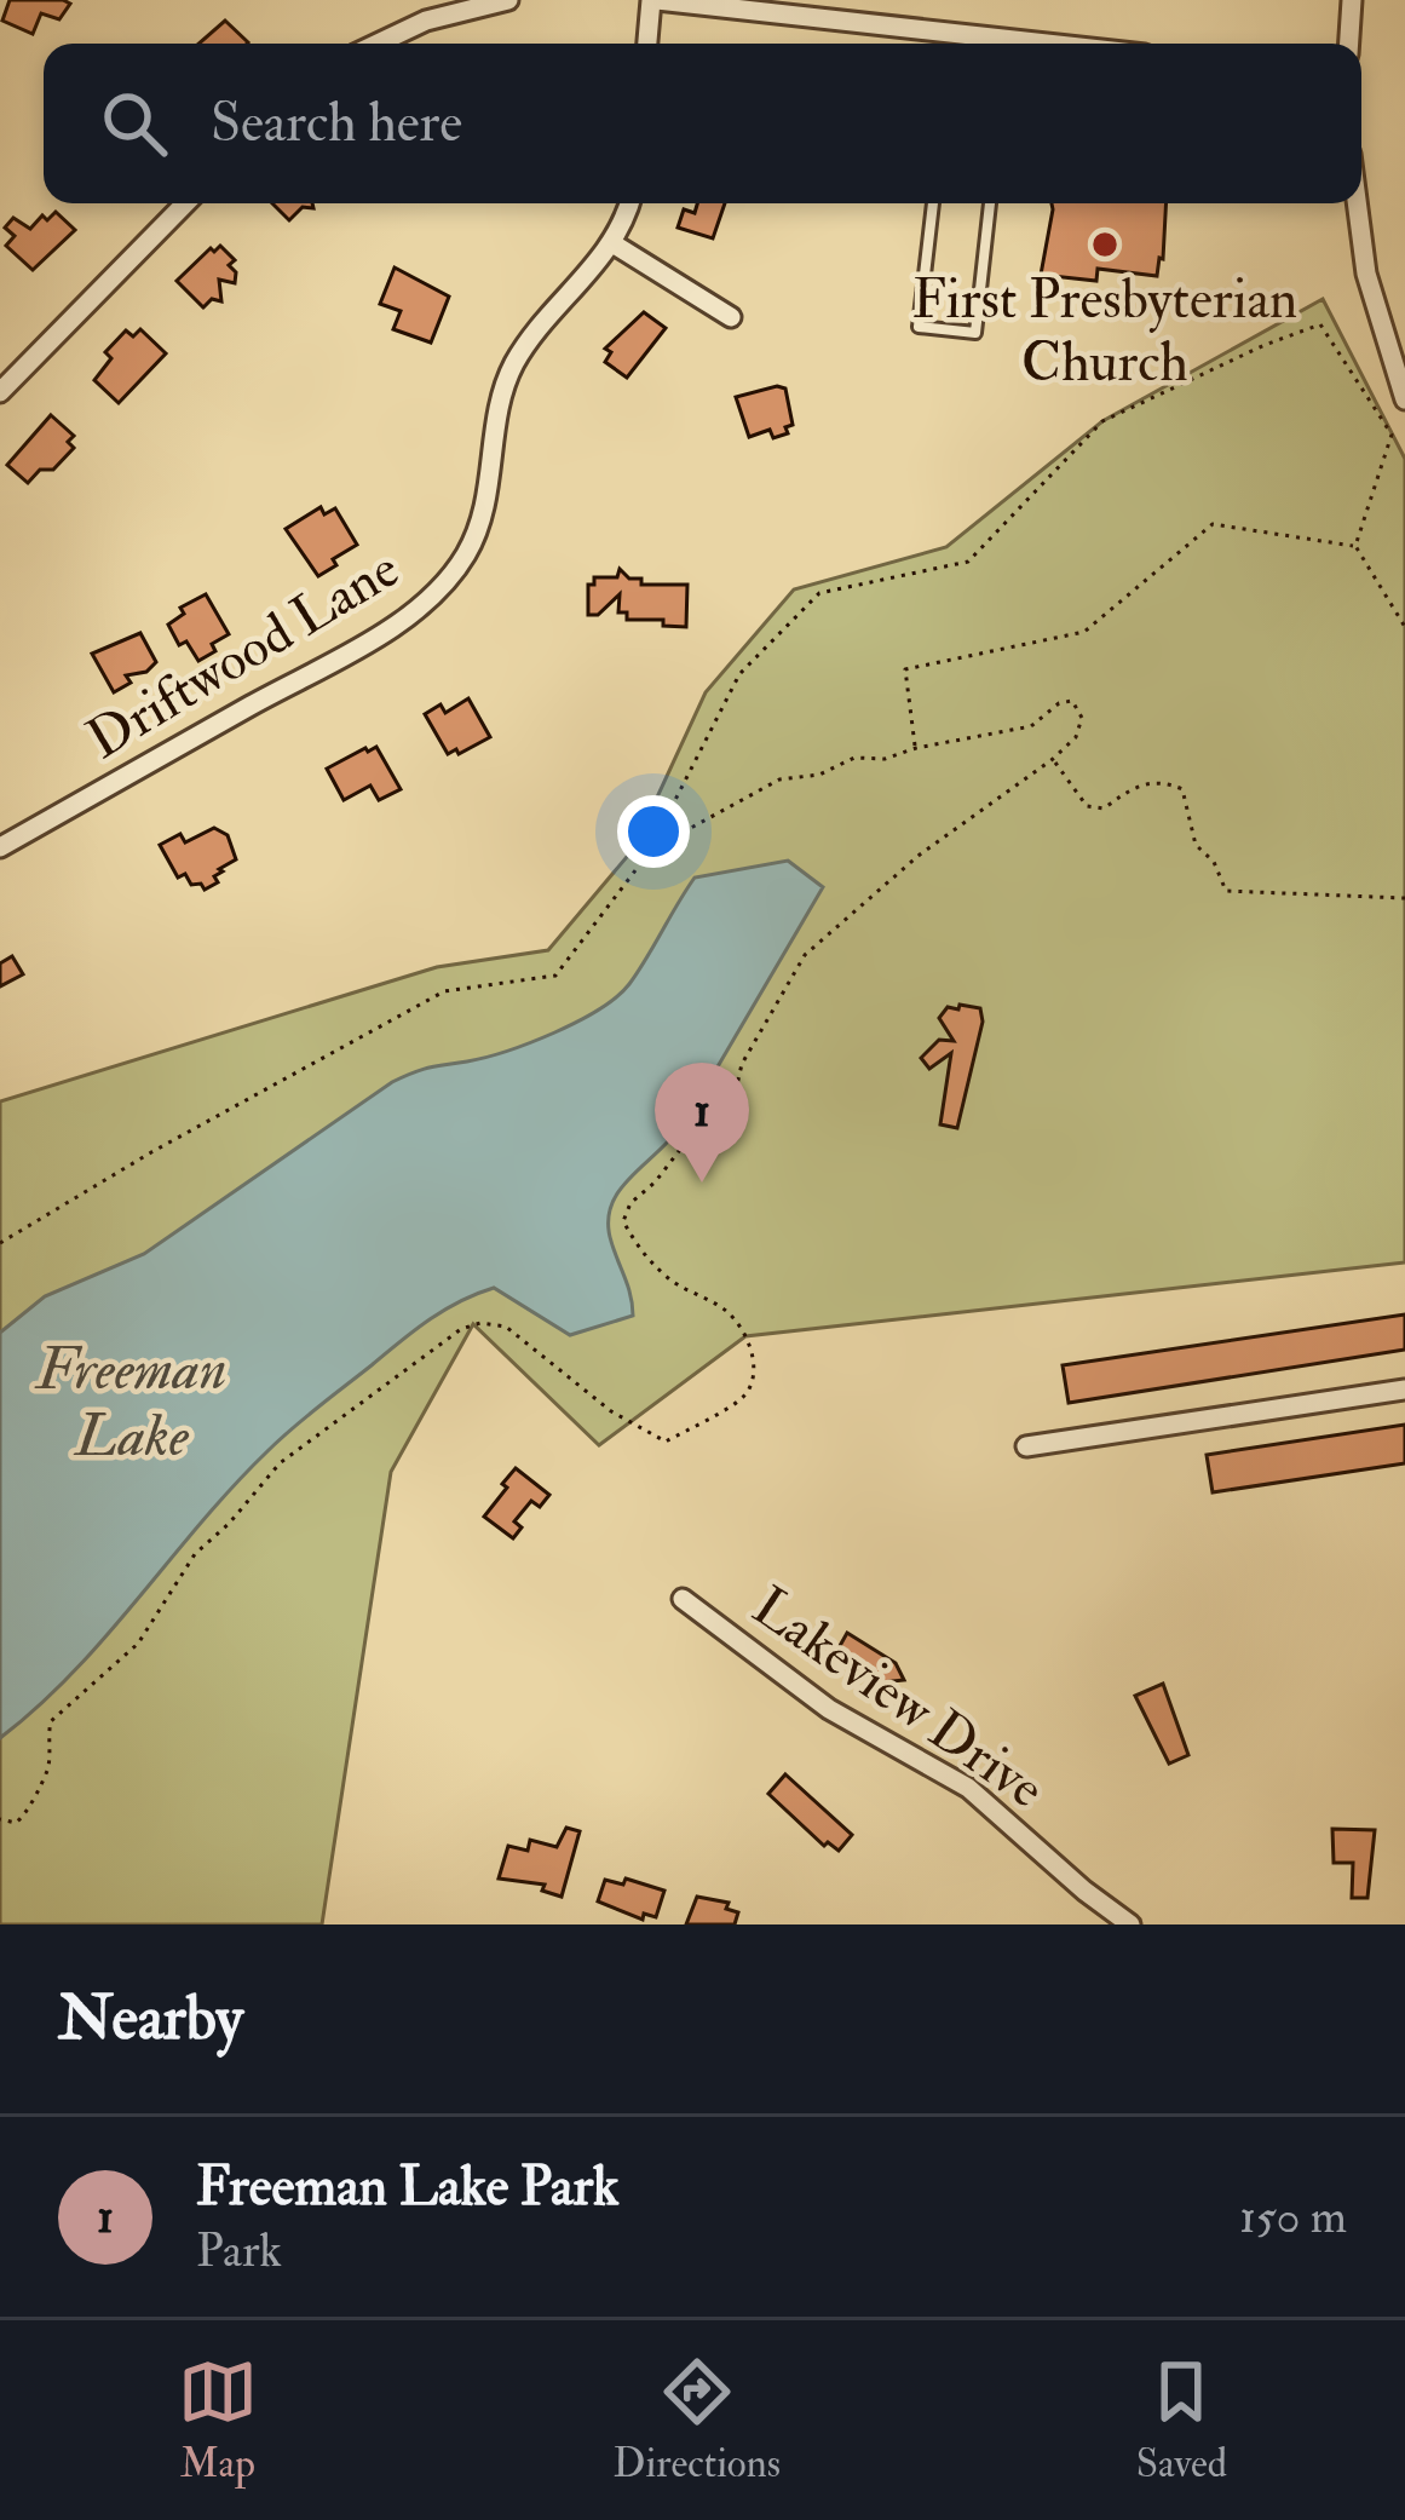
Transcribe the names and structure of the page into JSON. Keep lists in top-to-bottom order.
{
  "streets": {
    "street": ["Driftwood Lane", "Lakeview Drive"]
  },
  "water": ["Freeman Lake"],
  "places": ["First Presbyterian Church"],
  "page": {
    "search": "Search here",
    "pins": "1",
    "heading": "Nearby",
    "list": [
      {
        "mark": "1",
        "name": "Freeman Lake Park",
        "note": "Park",
        "value": "150 m"
      }
    ],
    "nav": ["Map", "Directions", "Saved"]
  }
}
